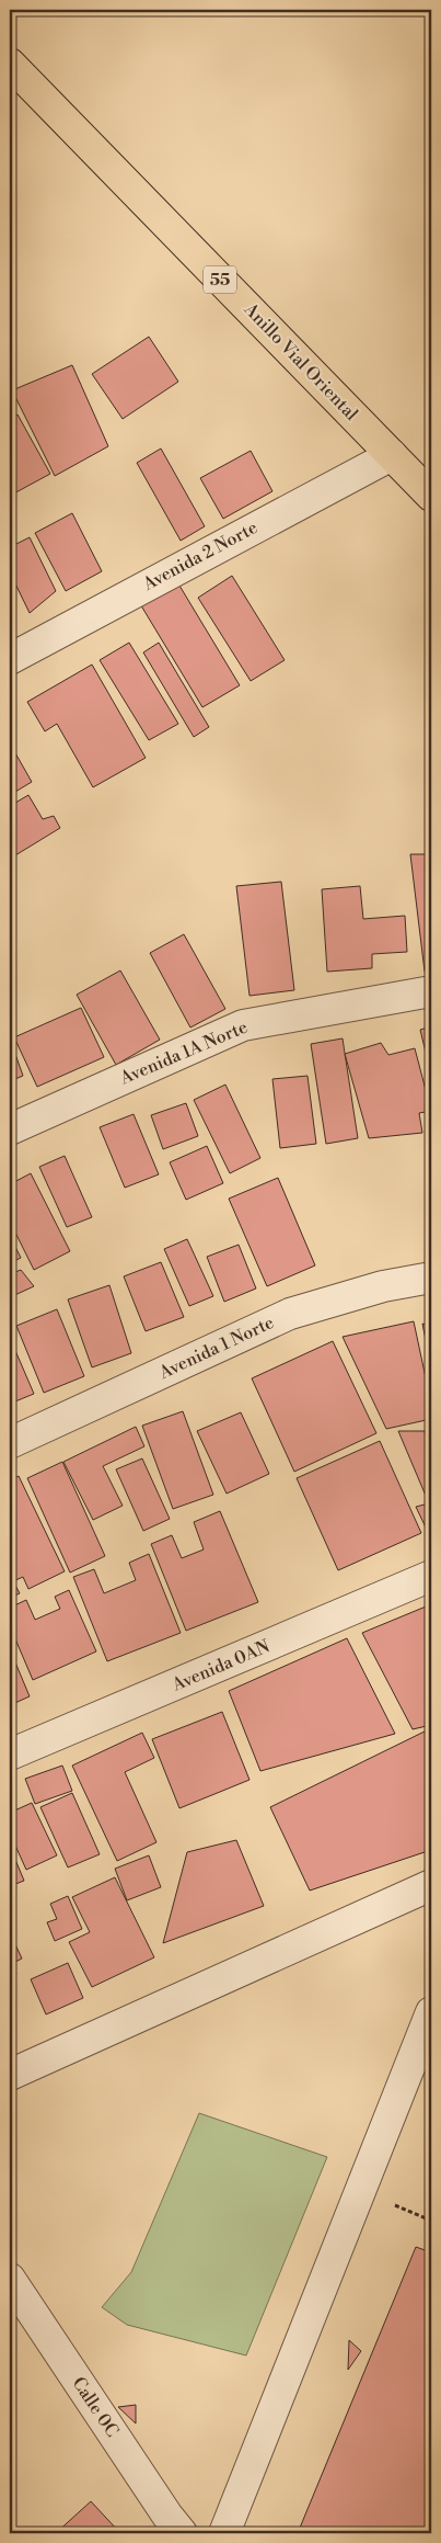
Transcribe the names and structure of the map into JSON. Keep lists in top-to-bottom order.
{
  "streets": {
    "highway": ["55", "Anillo Vial Oriental"],
    "street": [
      "Avenida 2 Norte",
      "Avenida 1A Norte",
      "Avenida 1 Norte",
      "Avenida 0AN",
      "Calle 0C"
    ]
  },
  "crossings": [
    ["Anillo Vial Oriental", "Avenida 2 Norte"]
  ]
}
